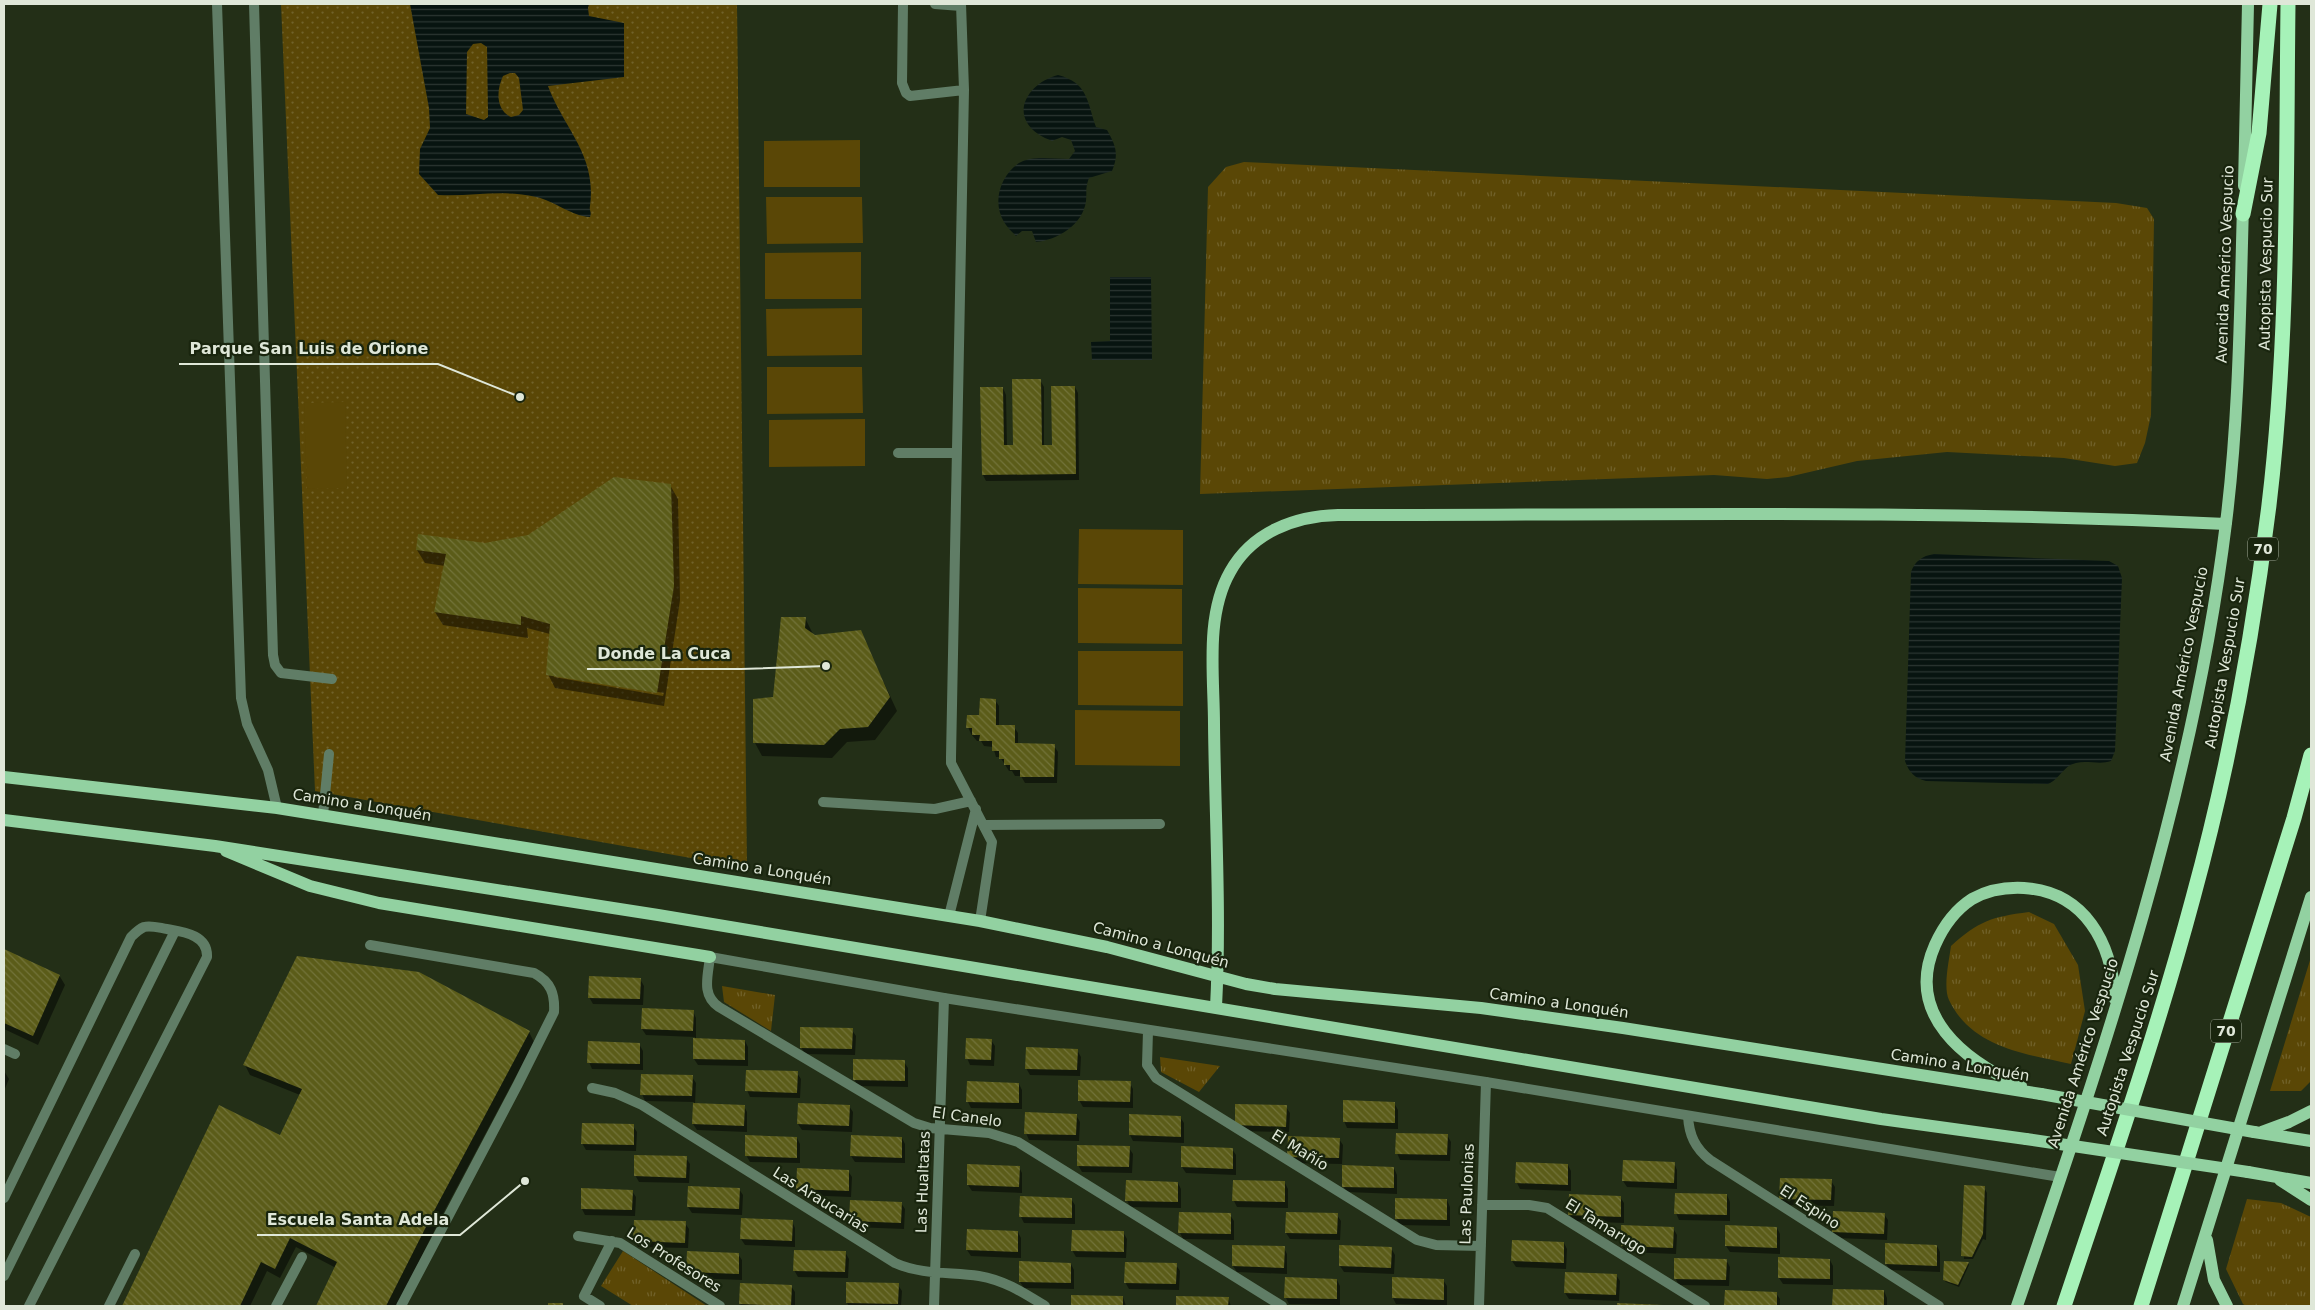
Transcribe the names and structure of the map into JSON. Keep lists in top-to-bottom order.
{
  "streets": {
    "highway": ["Autopista Vespucio Sur", "70"],
    "main road": ["Avenida Américo Vespucio", "Camino a Lonquén"],
    "street": [
      "El Canelo",
      "El Mañío",
      "Las Hualtatas",
      "Las Paulonias",
      "Las Araucarias",
      "El Espino",
      "El Tamarugo",
      "Los Profesores"
    ]
  },
  "crossings": [
    ["El Canelo", "Las Hualtatas"],
    ["El Mañío", "Las Paulonias"],
    ["Las Hualtatas", "Las Araucarias"],
    ["Las Paulonias", "El Tamarugo"]
  ],
  "places": ["Parque San Luis de Orione", "Donde La Cuca", "Escuela Santa Adela"]
}
